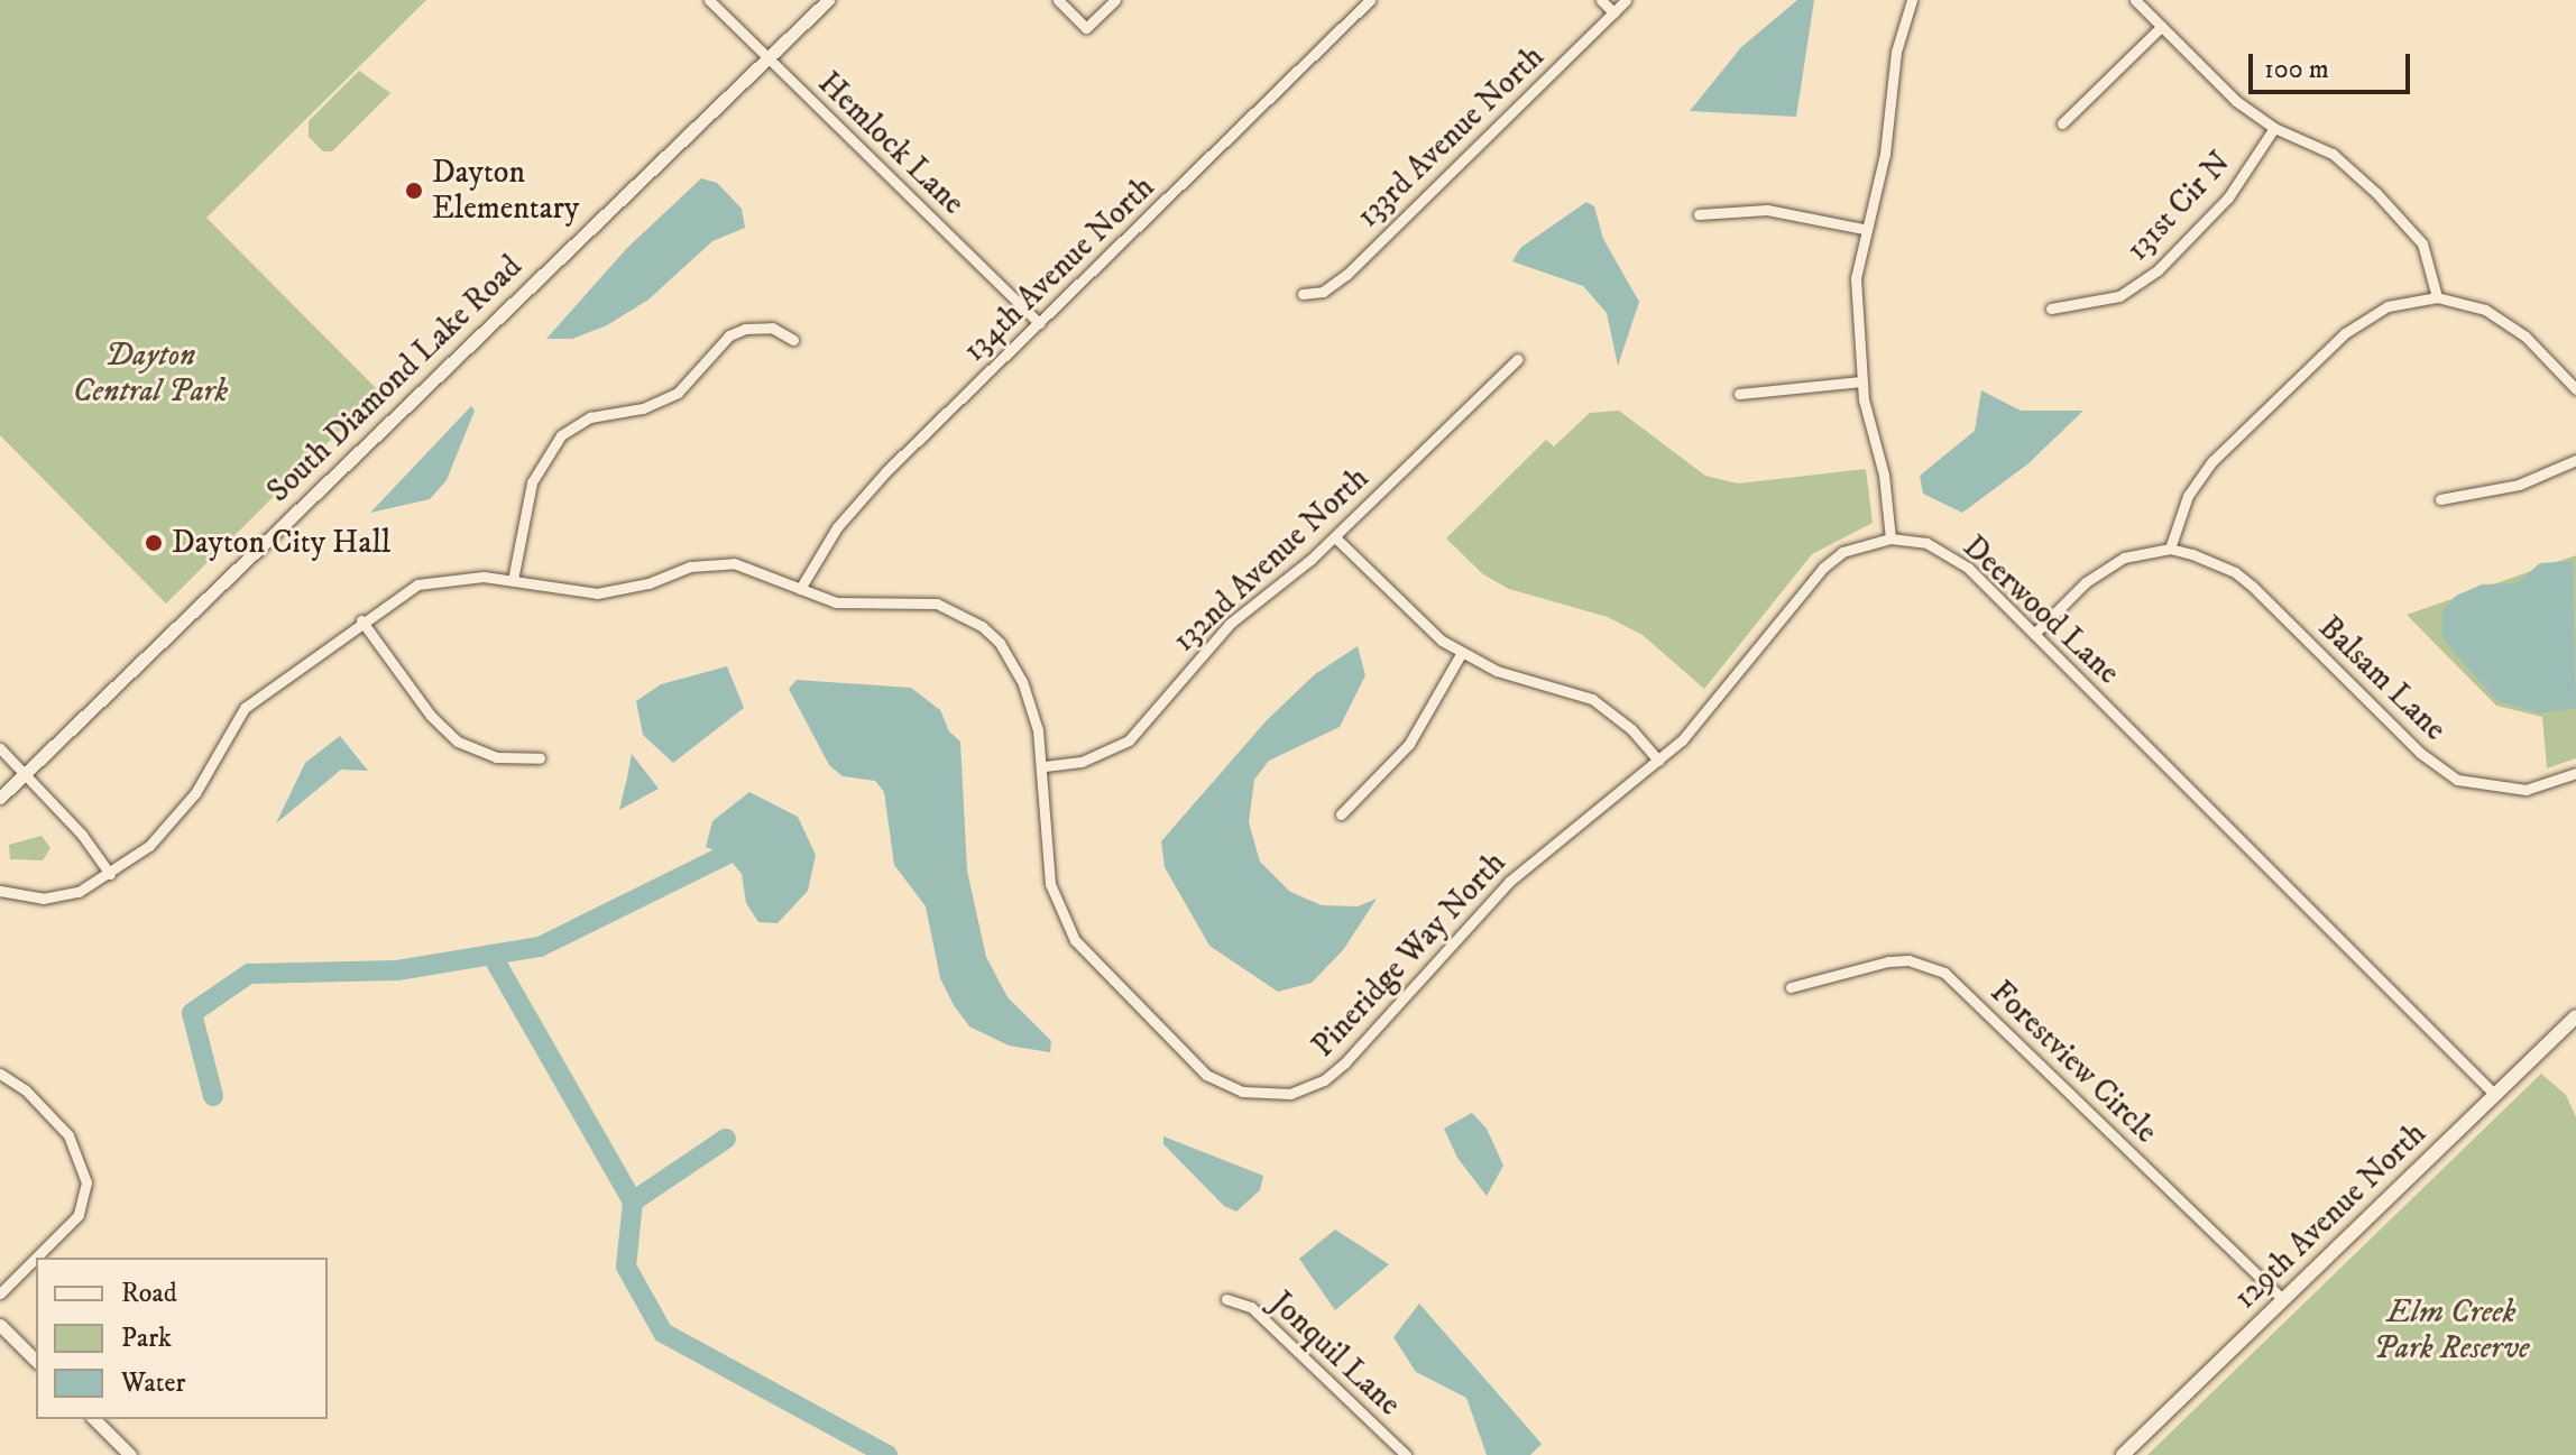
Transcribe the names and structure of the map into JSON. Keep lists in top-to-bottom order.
{
  "streets": {
    "main road": ["129th Avenue North"],
    "street": [
      "133rd Avenue North",
      "Hemlock Lane",
      "131st Cir N",
      "134th Avenue North",
      "South Diamond Lake Road",
      "132nd Avenue North",
      "Deerwood Lane",
      "Balsam Lane",
      "Pineridge Way North",
      "Forestview Circle",
      "Jonquil Lane"
    ]
  },
  "crossings": [
    ["Hemlock Lane", "134th Avenue North"],
    ["Hemlock Lane", "South Diamond Lake Road"],
    ["134th Avenue North", "Pineridge Way North"],
    ["132nd Avenue North", "Pineridge Way North"],
    ["Deerwood Lane", "Pineridge Way North"],
    ["Deerwood Lane", "129th Avenue North"],
    ["Forestview Circle", "129th Avenue North"]
  ],
  "parks": ["Dayton Central Park", "Elm Creek Park Reserve"],
  "places": ["Dayton Elementary", "Dayton City Hall"],
  "legend": ["Road", "Park", "Water"],
  "scale_bar": "100 m"
}
